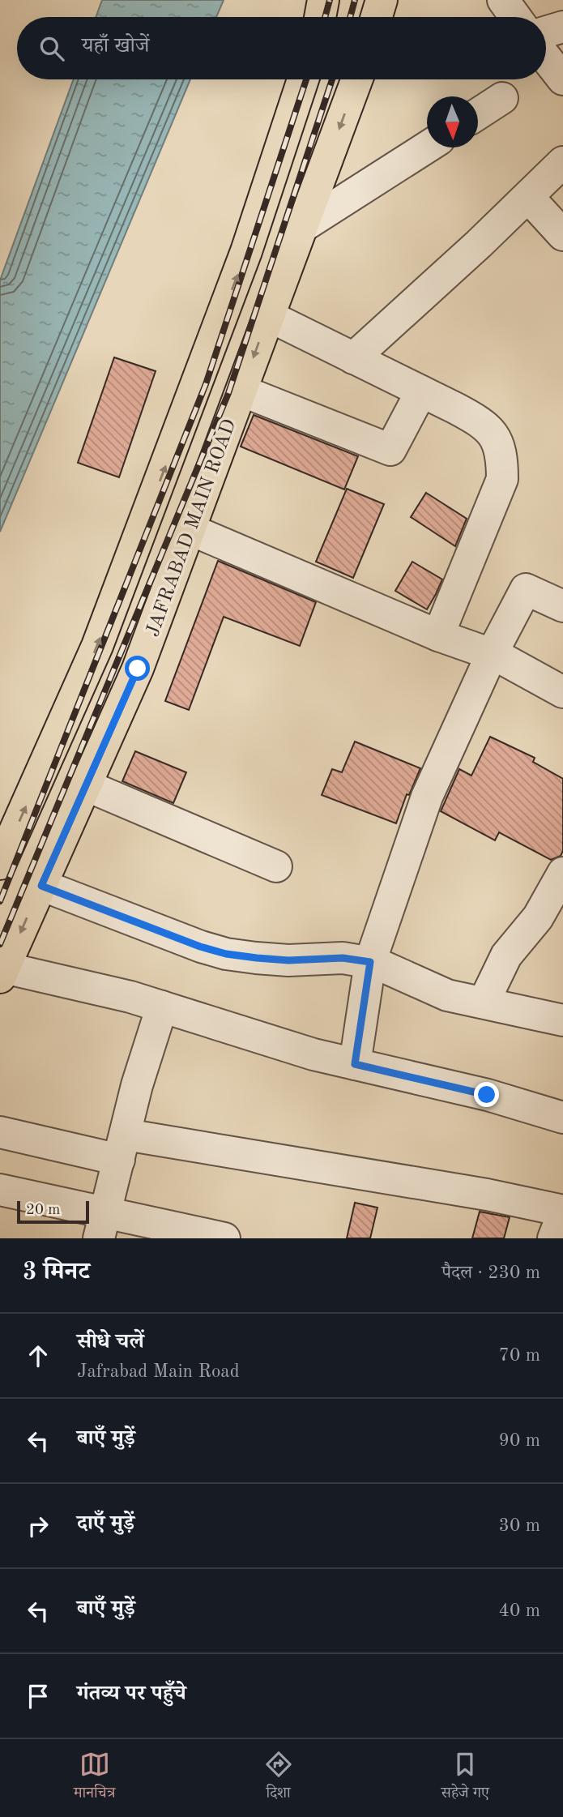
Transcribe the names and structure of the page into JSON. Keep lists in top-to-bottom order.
{
  "streets": {
    "main road": ["JAFRABAD MAIN ROAD"]
  },
  "scale_bar": "20 m",
  "north": "bottom",
  "page": {
    "search": "यहाँ खोजें",
    "scale": "20 m",
    "heading": ["3 मिनट", "पैदल · 230 m"],
    "list": [
      ["सीधे चलें", "Jafrabad Main Road", "70 m"],
      ["बाएँ मुड़ें", "90 m"],
      ["दाएँ मुड़ें", "30 m"],
      ["बाएँ मुड़ें", "40 m"],
      "गंतव्य पर पहुँचे"
    ],
    "nav": ["मानचित्र", "दिशा", "सहेजे गए"]
  }
}
